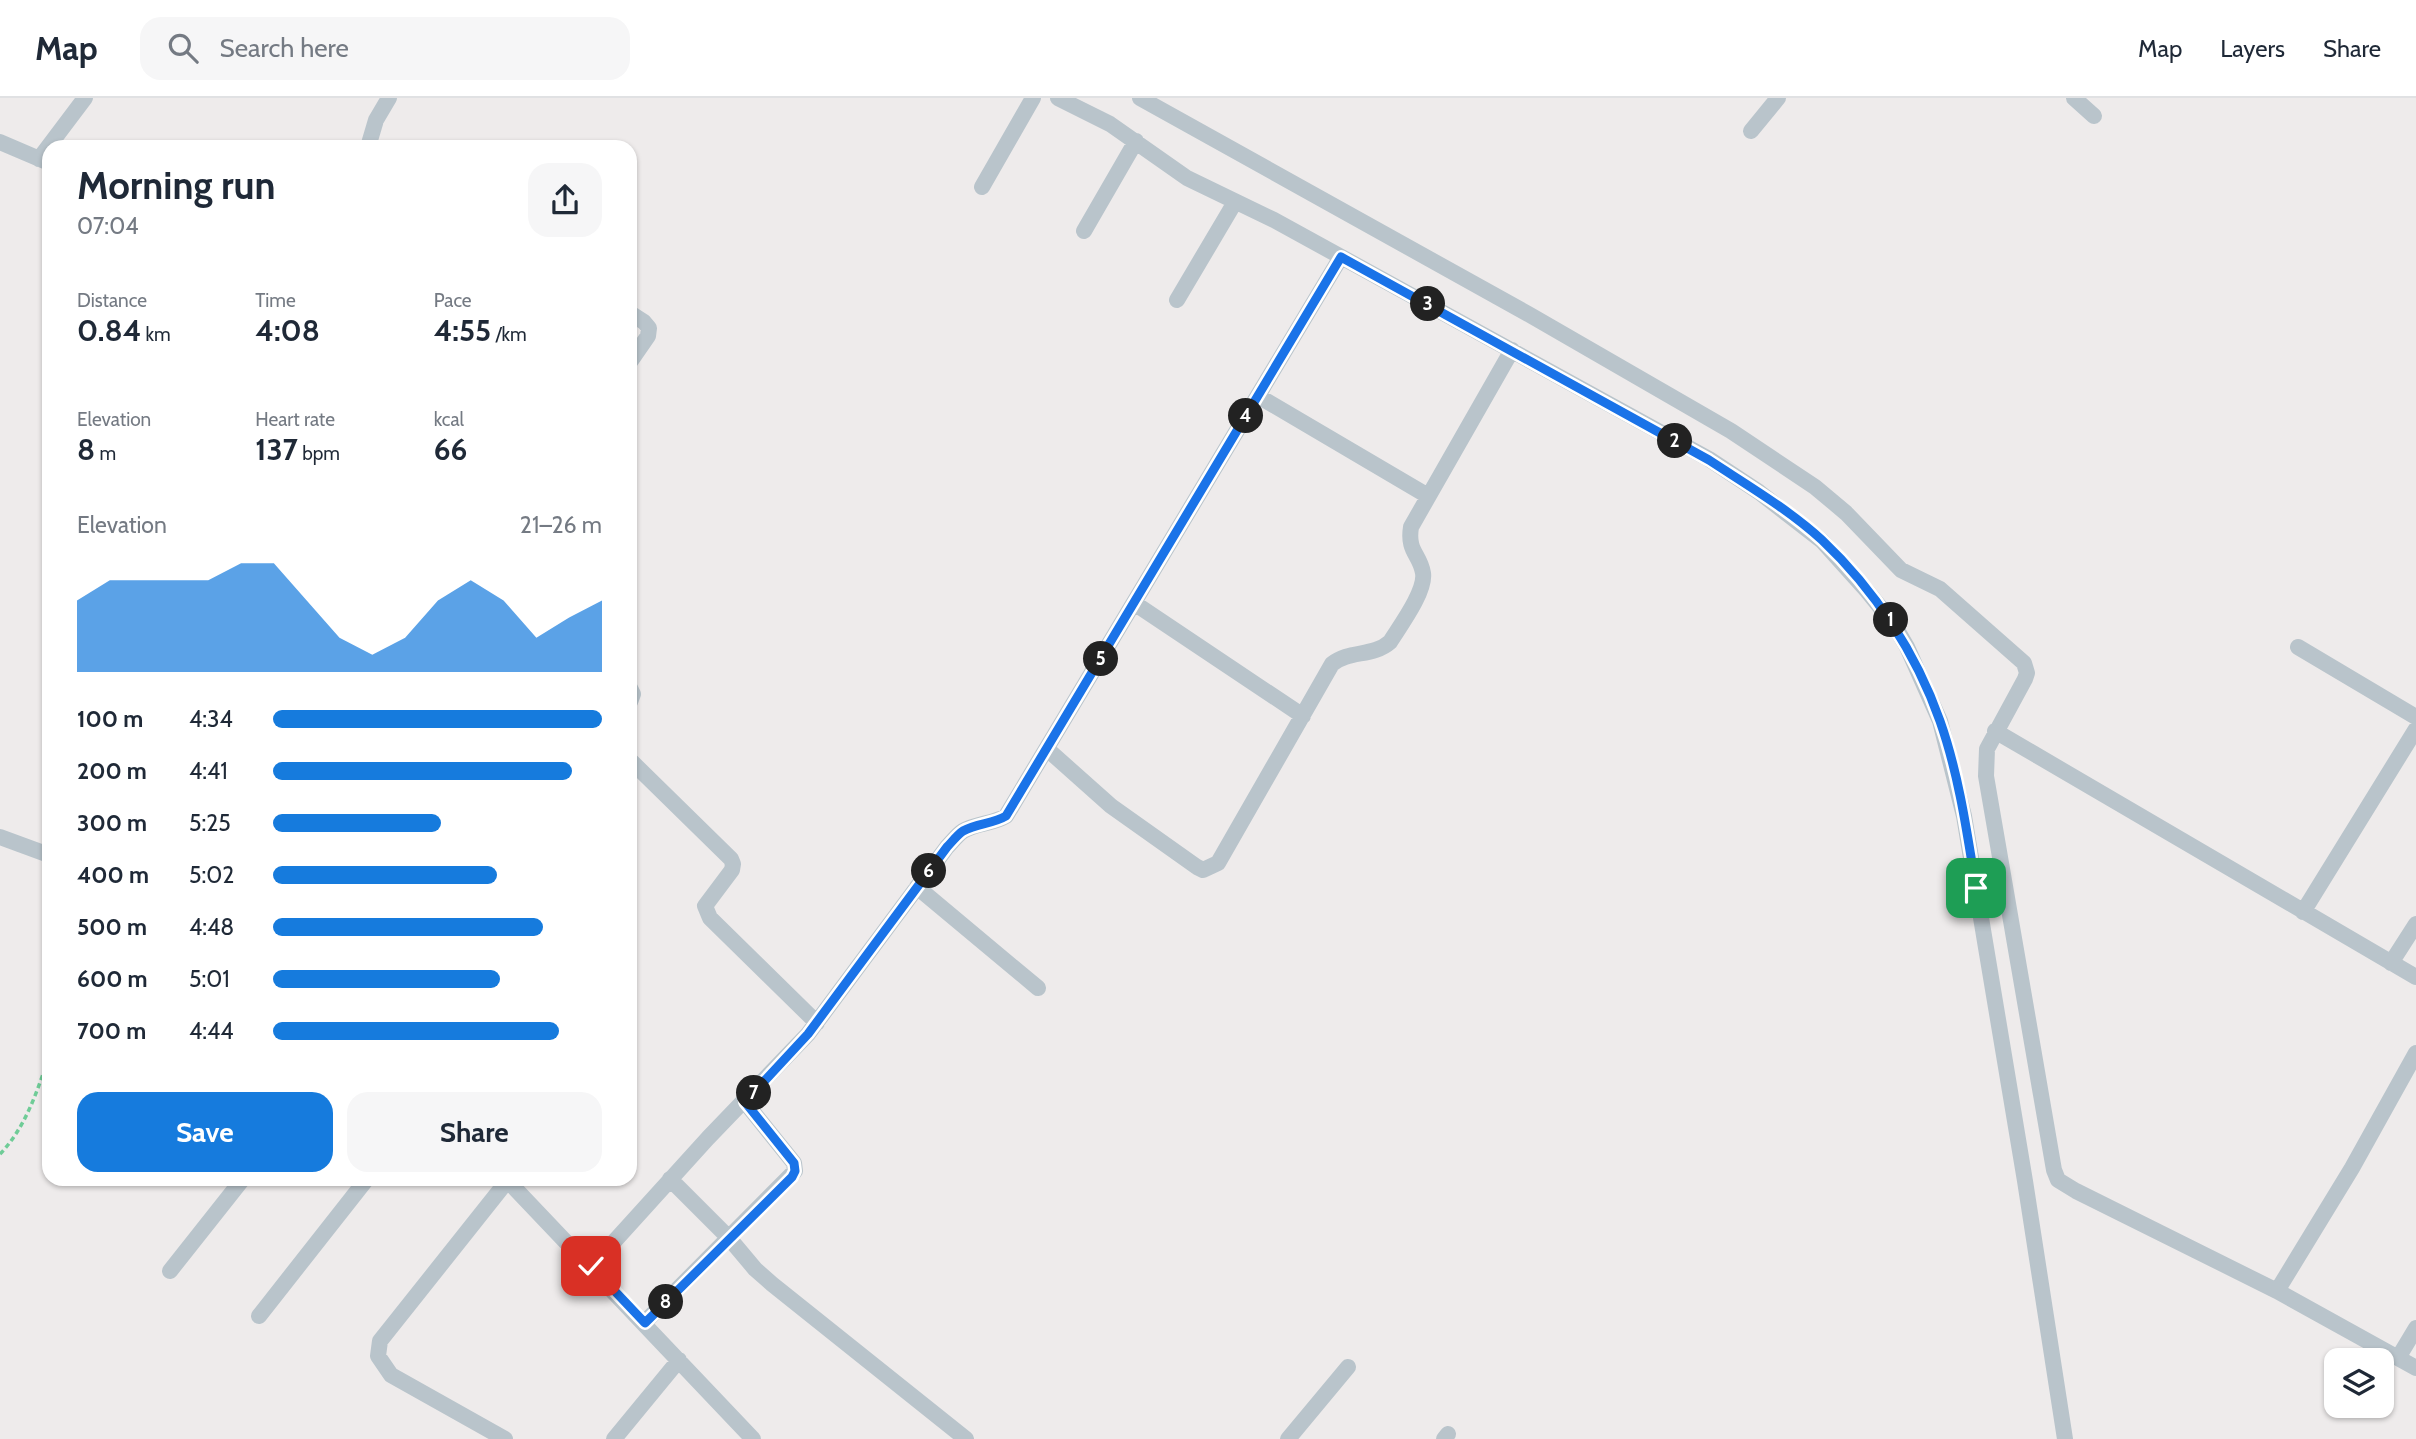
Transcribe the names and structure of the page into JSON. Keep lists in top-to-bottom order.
{
  "page": {
    "header": "Map",
    "search": "Search here",
    "nav": ["Map", "Layers", "Share"],
    "heading": ["Morning run", "07:04"],
    "stats": [
      ["Distance", "0.84 km"],
      ["Time", "4:08"],
      ["Pace", "4:55 /km"],
      ["Elevation", "8 m"],
      ["Heart rate", "137 bpm"],
      ["kcal", "66"]
    ],
    "pins": [
      "3",
      "4",
      "2",
      "1",
      "5",
      "6",
      "7",
      "8"
    ],
    "chart": ["Elevation", "21–26 m"],
    "list": [
      {
        "name": "100 m",
        "note": "4:34"
      },
      {
        "name": "200 m",
        "note": "4:41"
      },
      {
        "name": "300 m",
        "note": "5:25"
      },
      {
        "name": "400 m",
        "note": "5:02"
      },
      {
        "name": "500 m",
        "note": "4:48"
      },
      {
        "name": "600 m",
        "note": "5:01"
      },
      {
        "name": "700 m",
        "note": "4:44"
      }
    ],
    "buttons": ["Save", "Share"]
  }
}
